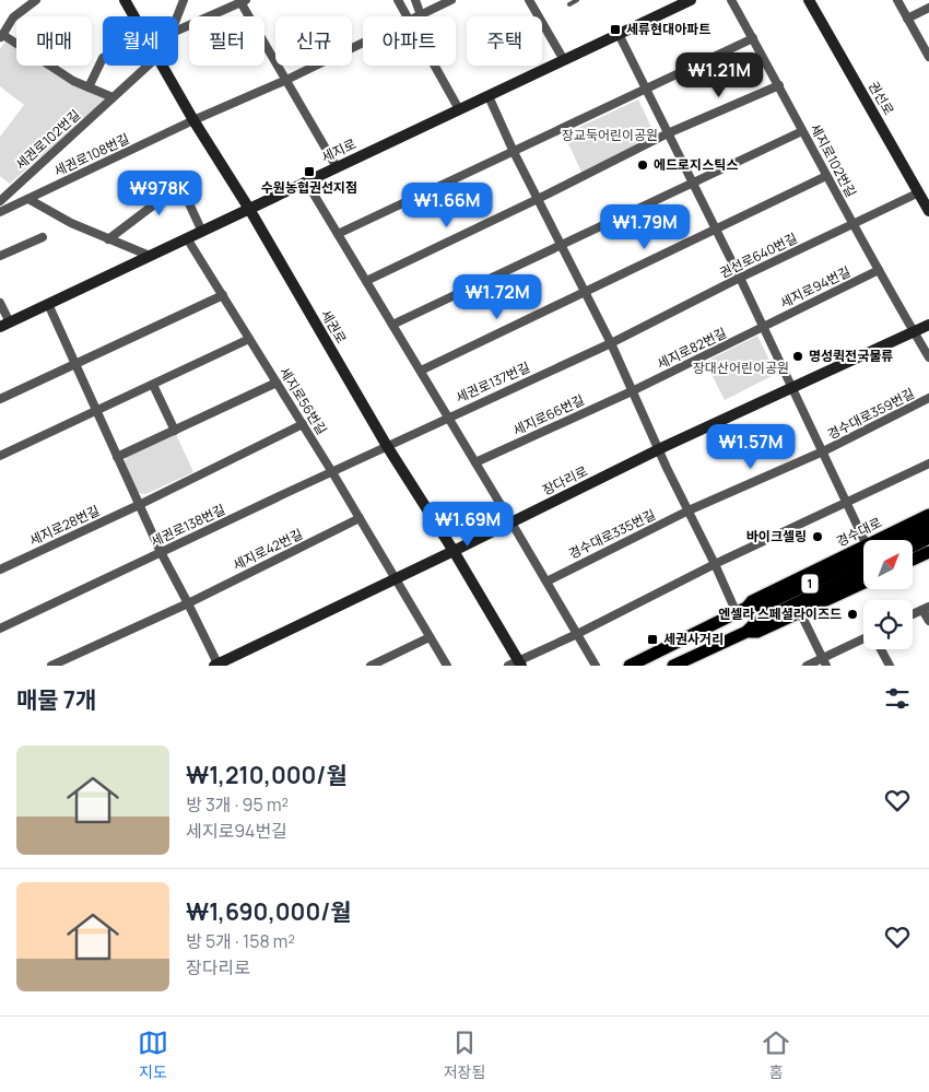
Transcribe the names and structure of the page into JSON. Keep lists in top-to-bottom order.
{
  "streets": {
    "main road": ["경수대로", "1"],
    "street": [
      "권선로",
      "세권로102번길",
      "세지로",
      "세권로108번길",
      "세지로102번길",
      "권선로640번길",
      "세지로94번길",
      "세권로",
      "세지로82번길",
      "세권로137번길",
      "세지로56번길",
      "경수대로359번길",
      "세지로66번길",
      "장다리로",
      "세지로28번길",
      "세권로138번길",
      "경수대로335번길",
      "세지로42번길"
    ]
  },
  "crossings": [
    ["권선로", "권선로640번길"],
    ["세지로", "세권로"],
    ["세지로", "세지로56번길"],
    ["세권로108번길", "세권로"],
    ["세지로102번길", "권선로640번길"],
    ["세지로102번길", "세지로94번길"],
    ["세지로102번길", "장다리로"],
    ["권선로640번길", "세권로137번길"],
    ["세지로94번길", "세지로82번길"],
    ["세권로", "세권로137번길"],
    ["세권로", "장다리로"],
    ["세권로", "세권로138번길"],
    ["세지로82번길", "세지로66번길"],
    ["세권로137번길", "세권로138번길"],
    ["세지로56번길", "장다리로"],
    ["세지로56번길", "세권로138번길"],
    ["세지로56번길", "세지로42번길"],
    ["경수대로359번길", "장다리로"],
    ["경수대로359번길", "경수대로335번길"]
  ],
  "parks": ["장교둑어린이공원", "장대산어린이공원"],
  "places": {
    "transit": ["세류현대아파트", "수원농협권선지점", "세권사거리"],
    "other": [
      "에드로지스틱스",
      "명성퀵전국물류",
      "바이크셀링",
      "엔셀라 스페셜라이즈드"
    ]
  },
  "north": "top right",
  "page": {
    "chip": [
      "매매",
      "월세",
      "필터",
      "신규",
      "아파트",
      "주택"
    ],
    "price": [
      "₩1.21M",
      "₩978K",
      "₩1.66M",
      "₩1.79M",
      "₩1.72M",
      "₩1.57M",
      "₩1.69M"
    ],
    "heading": "매물 7개",
    "list": [
      {
        "name": "₩1,210,000/월",
        "note": "방 3개 · 95 m² · 세지로94번길"
      },
      {
        "name": "₩1,690,000/월",
        "note": "방 5개 · 158 m² · 장다리로"
      }
    ],
    "tabs": ["지도", "저장됨", "홈"]
  }
}
